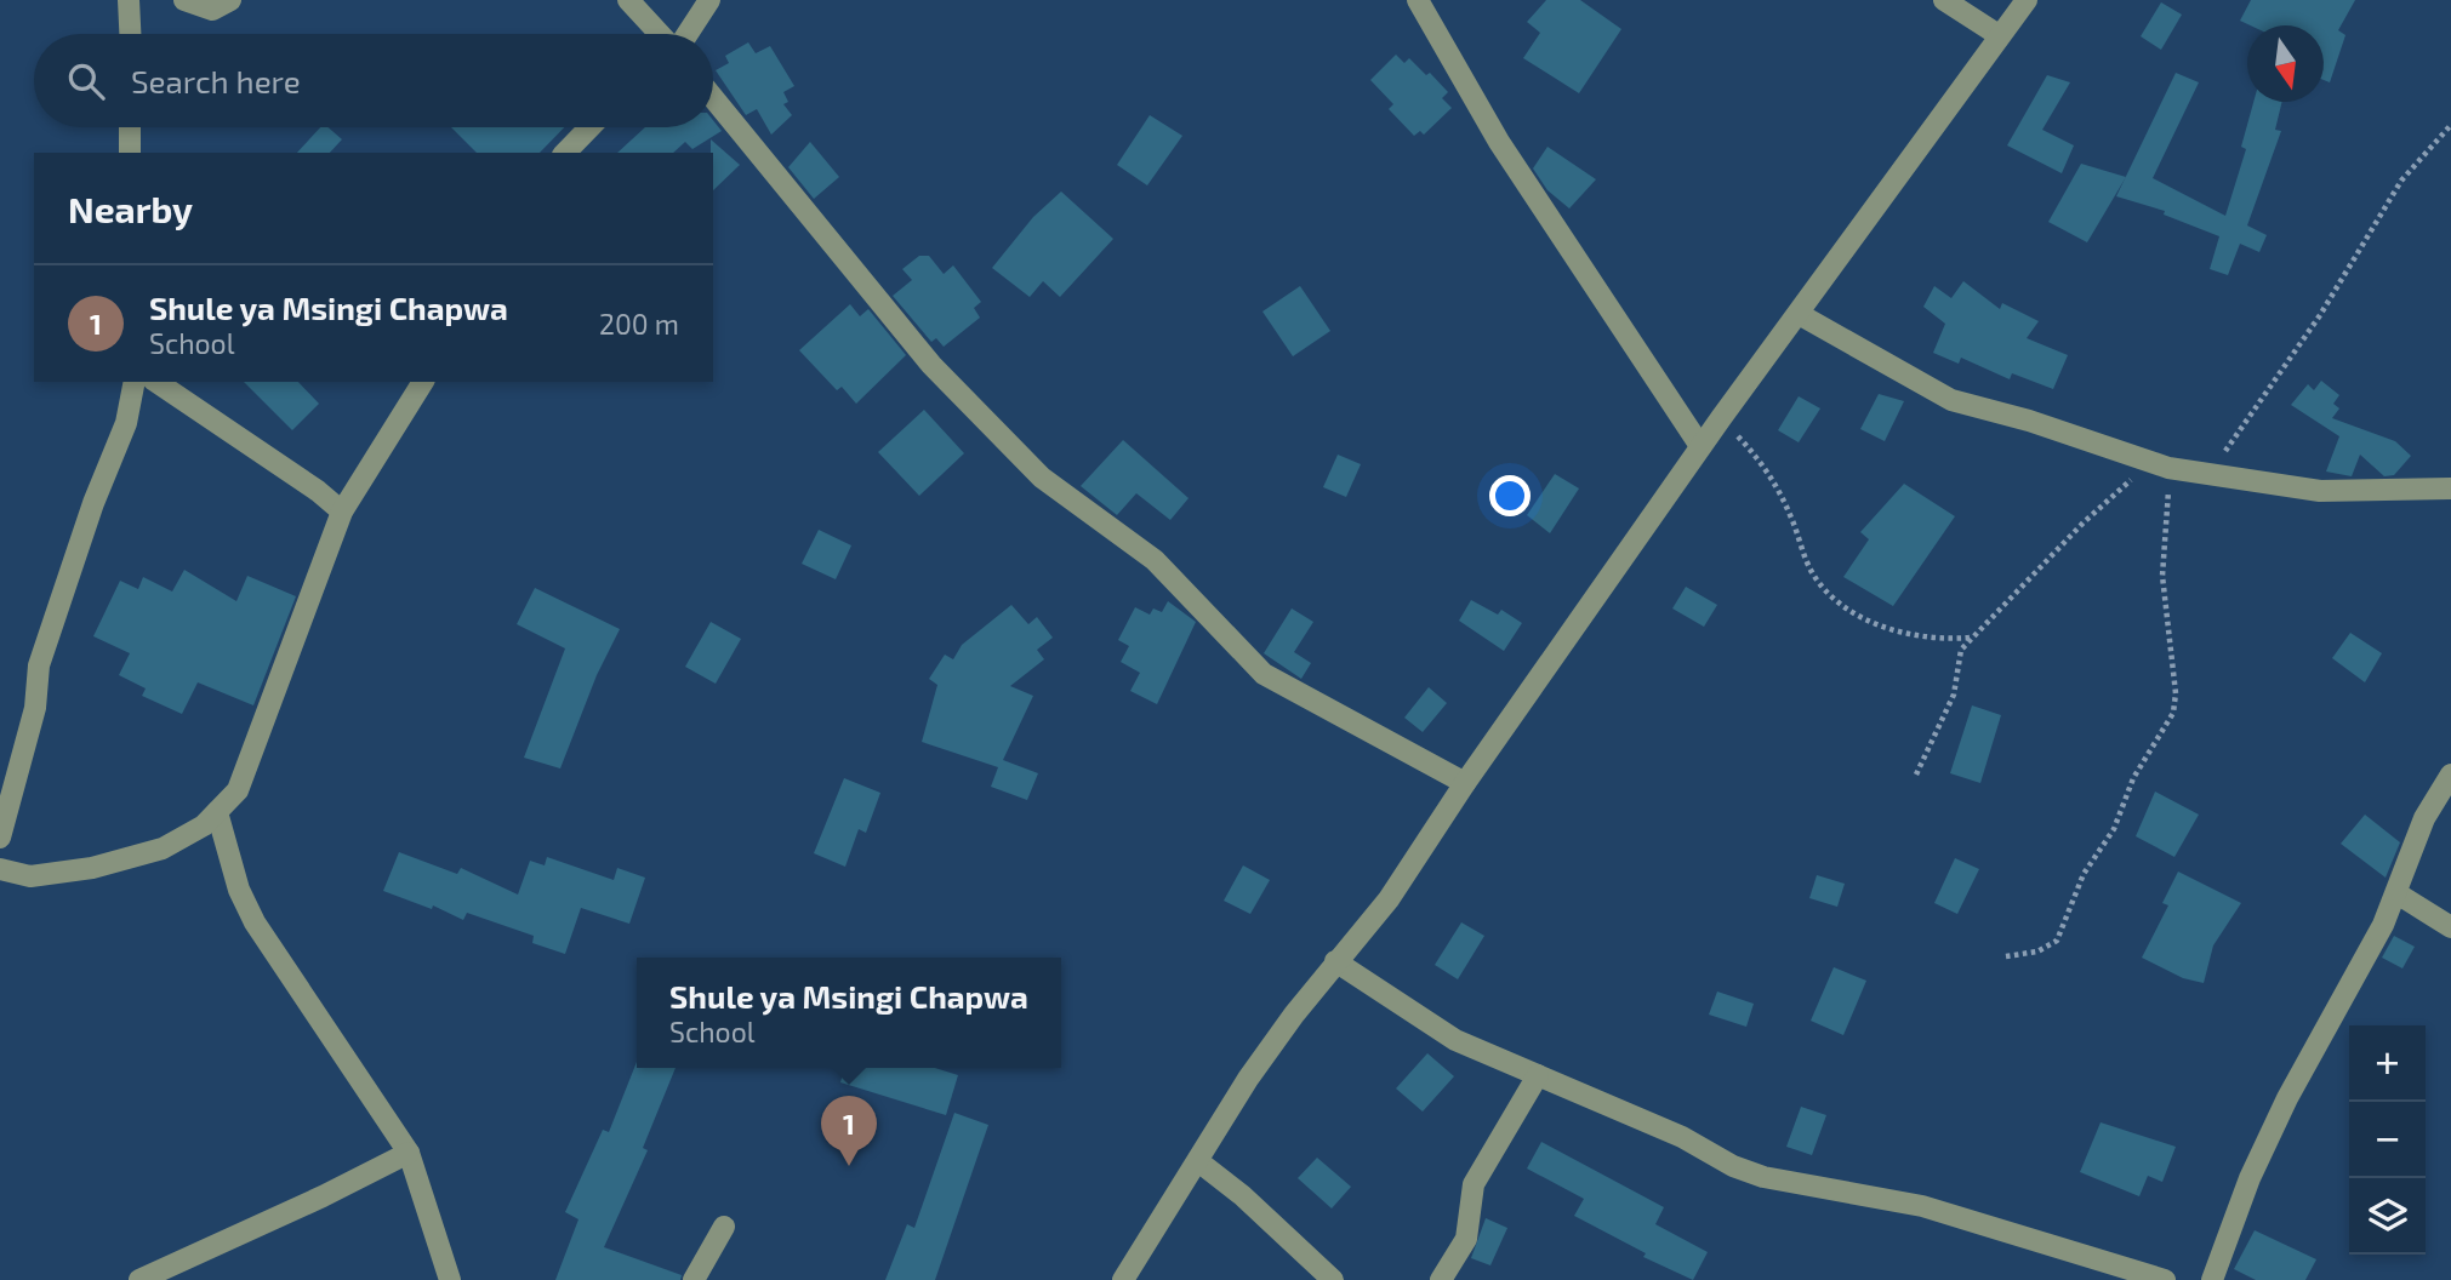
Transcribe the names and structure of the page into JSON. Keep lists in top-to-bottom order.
{
  "north": "bottom",
  "page": {
    "search": "Search here",
    "heading": "Nearby",
    "list": [
      {
        "mark": "1",
        "name": "Shule ya Msingi Chapwa",
        "note": "School",
        "value": "200 m"
      }
    ],
    "popup": ["Shule ya Msingi Chapwa", "School"],
    "map_buttons": ["+", "−"],
    "pins": "1"
  }
}
